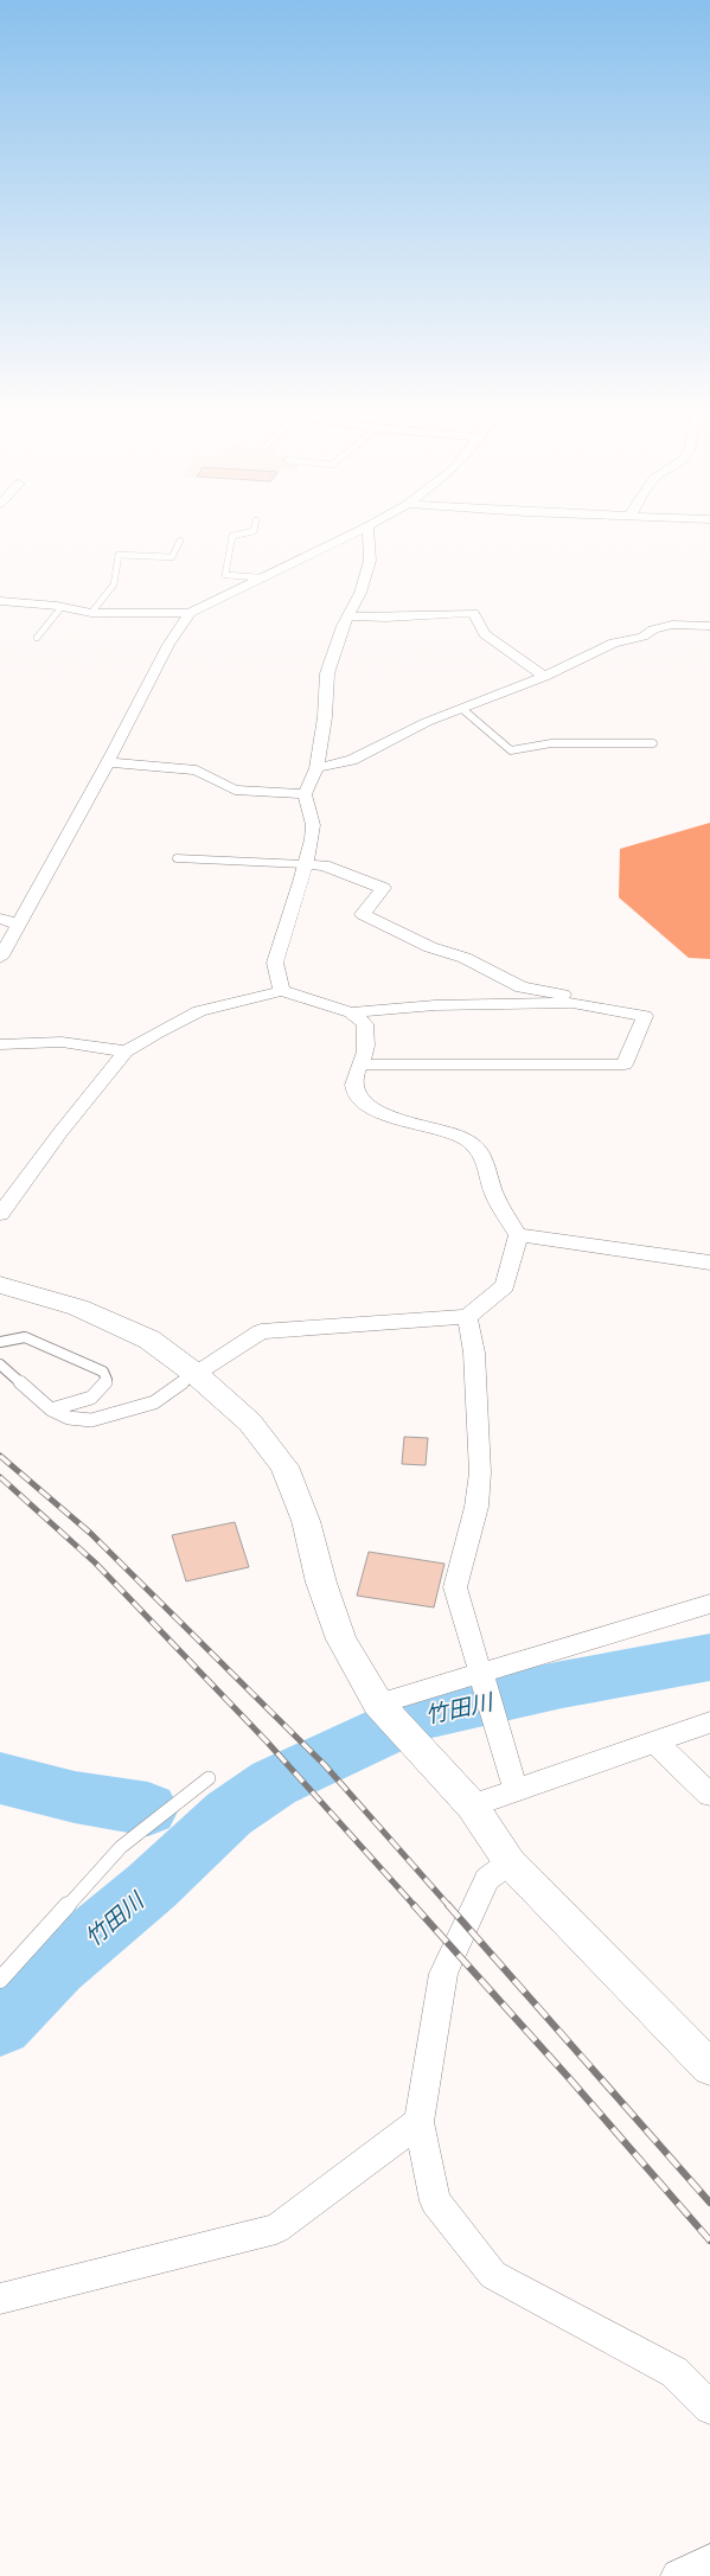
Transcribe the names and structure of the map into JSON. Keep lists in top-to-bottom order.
{
  "water": ["竹田川"]
}
